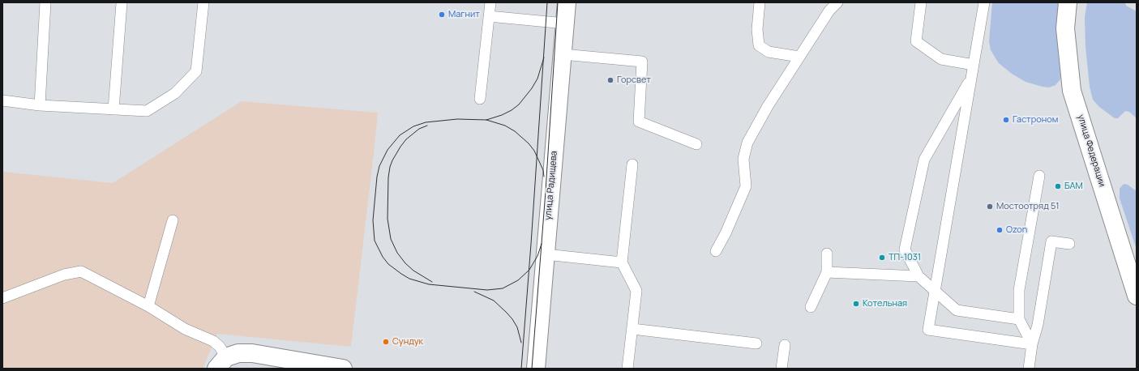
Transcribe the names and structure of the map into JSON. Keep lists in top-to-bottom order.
{
  "streets": {
    "street": ["улица Федерации", "улица Радищева"]
  },
  "places": [
    "Магнит",
    "Горсвет",
    "Гастроном",
    "БАМ",
    "Мостоотряд 51",
    "Ozon",
    "ТП-1031",
    "Котельная",
    "Сундук"
  ]
}
